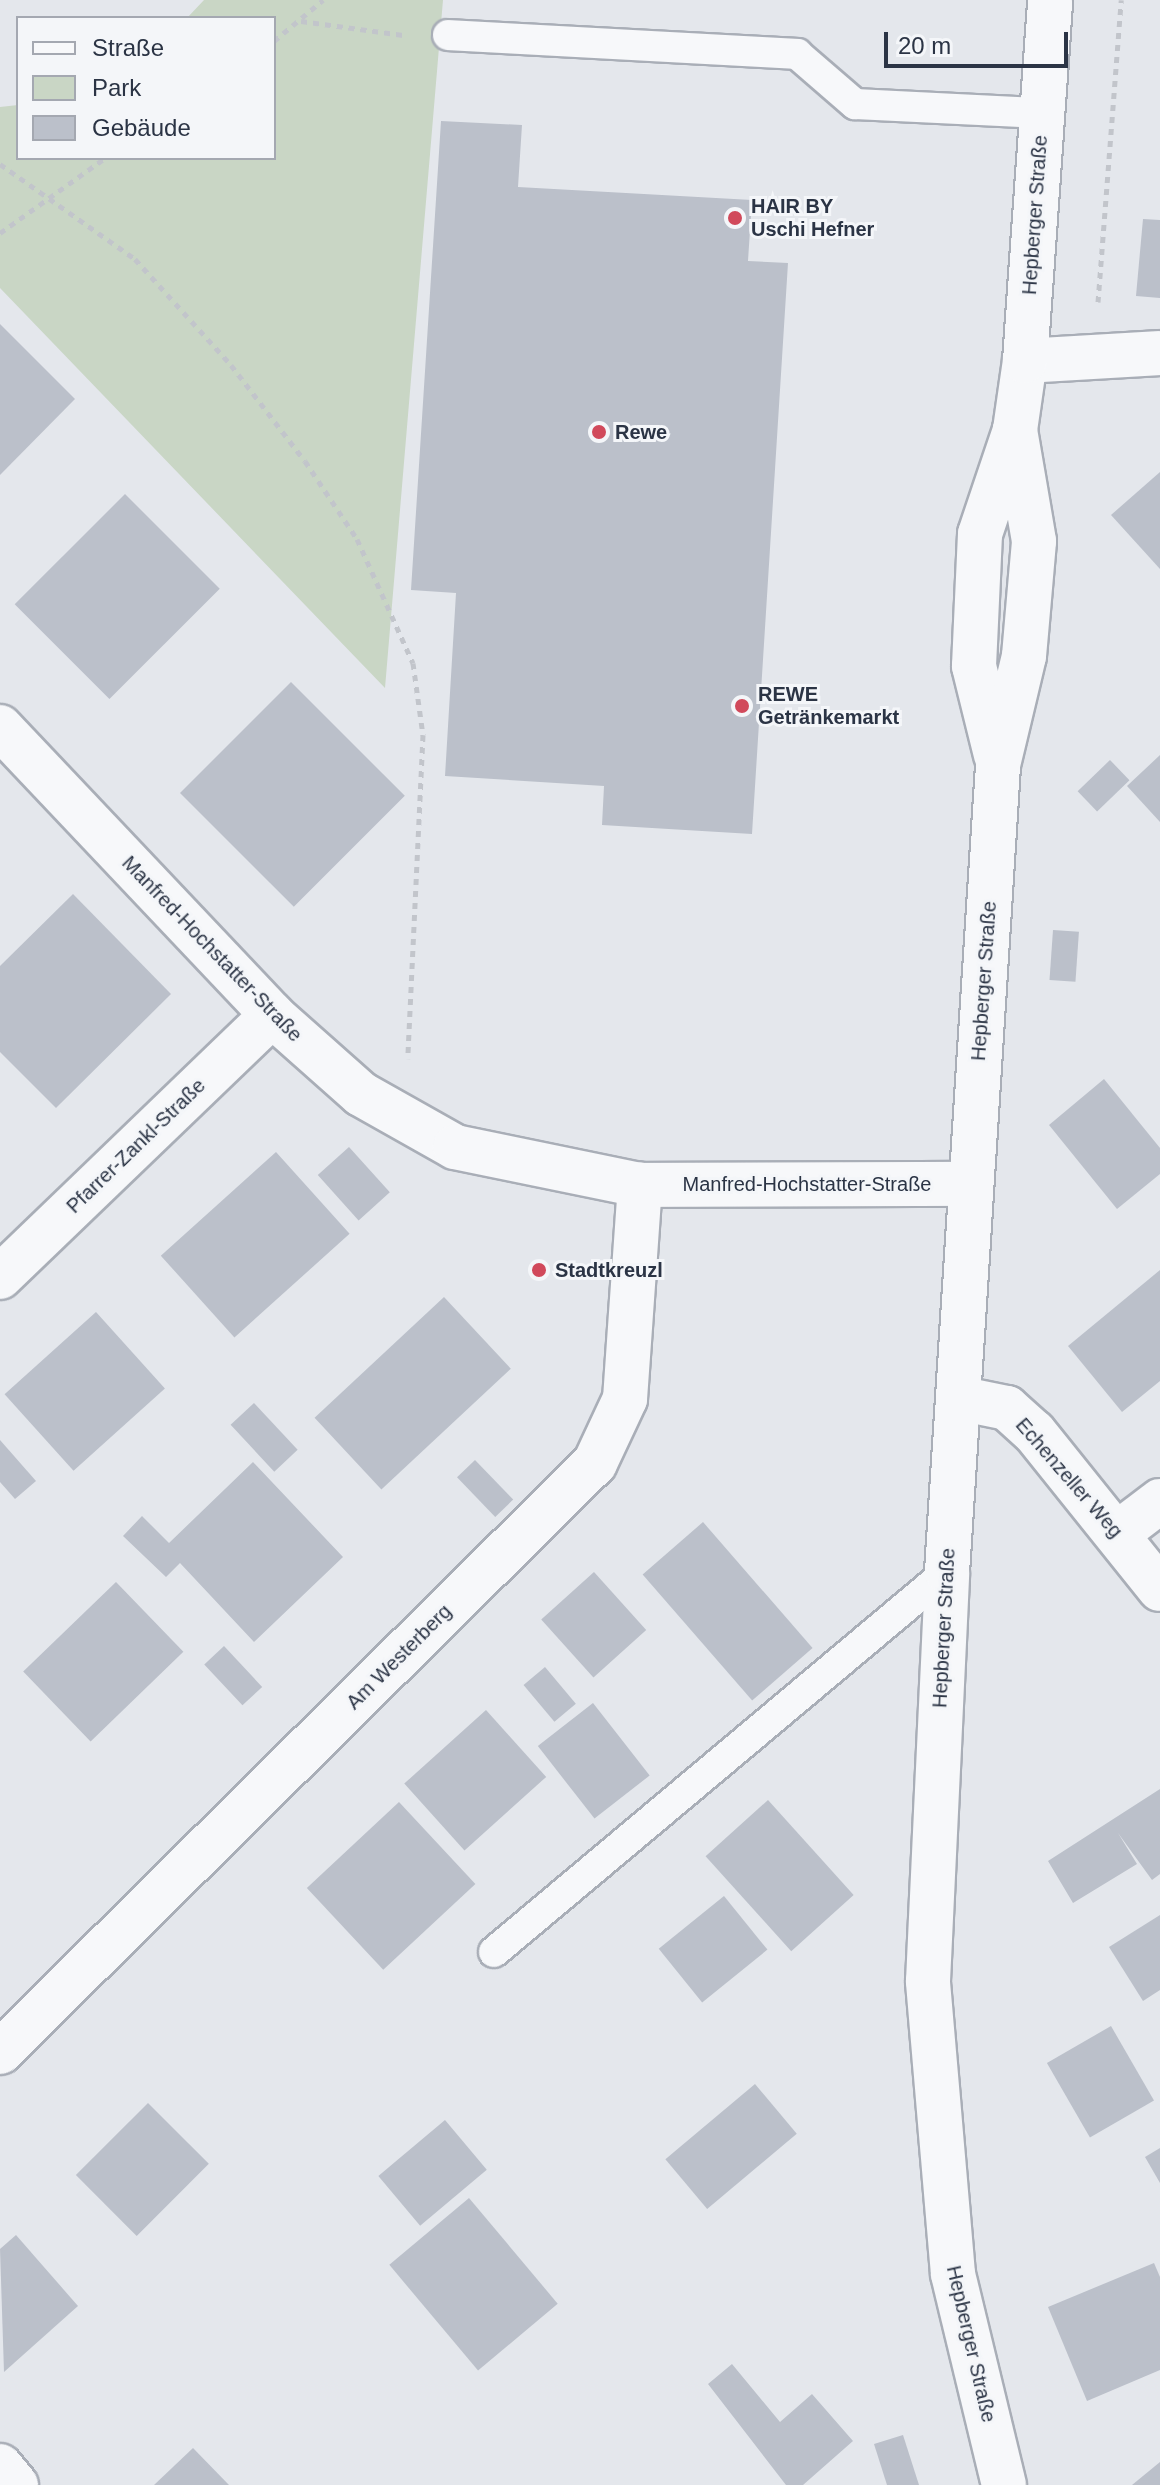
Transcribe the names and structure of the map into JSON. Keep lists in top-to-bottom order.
{
  "streets": {
    "street": [
      "Hepberger Straße",
      "Manfred-Hochstatter-Straße",
      "Pfarrer-Zankl-Straße",
      "Echenzeller Weg",
      "Am Westerberg"
    ]
  },
  "crossings": [
    ["Hepberger Straße", "Manfred-Hochstatter-Straße"],
    ["Hepberger Straße", "Echenzeller Weg"],
    ["Manfred-Hochstatter-Straße", "Pfarrer-Zankl-Straße"],
    ["Manfred-Hochstatter-Straße", "Am Westerberg"]
  ],
  "places": [
    "HAIR BY Uschi Hefner",
    "Rewe",
    "REWE Getränkemarkt",
    "Stadtkreuzl"
  ],
  "legend": ["Straße", "Park", "Gebäude"],
  "scale_bar": "20 m"
}
